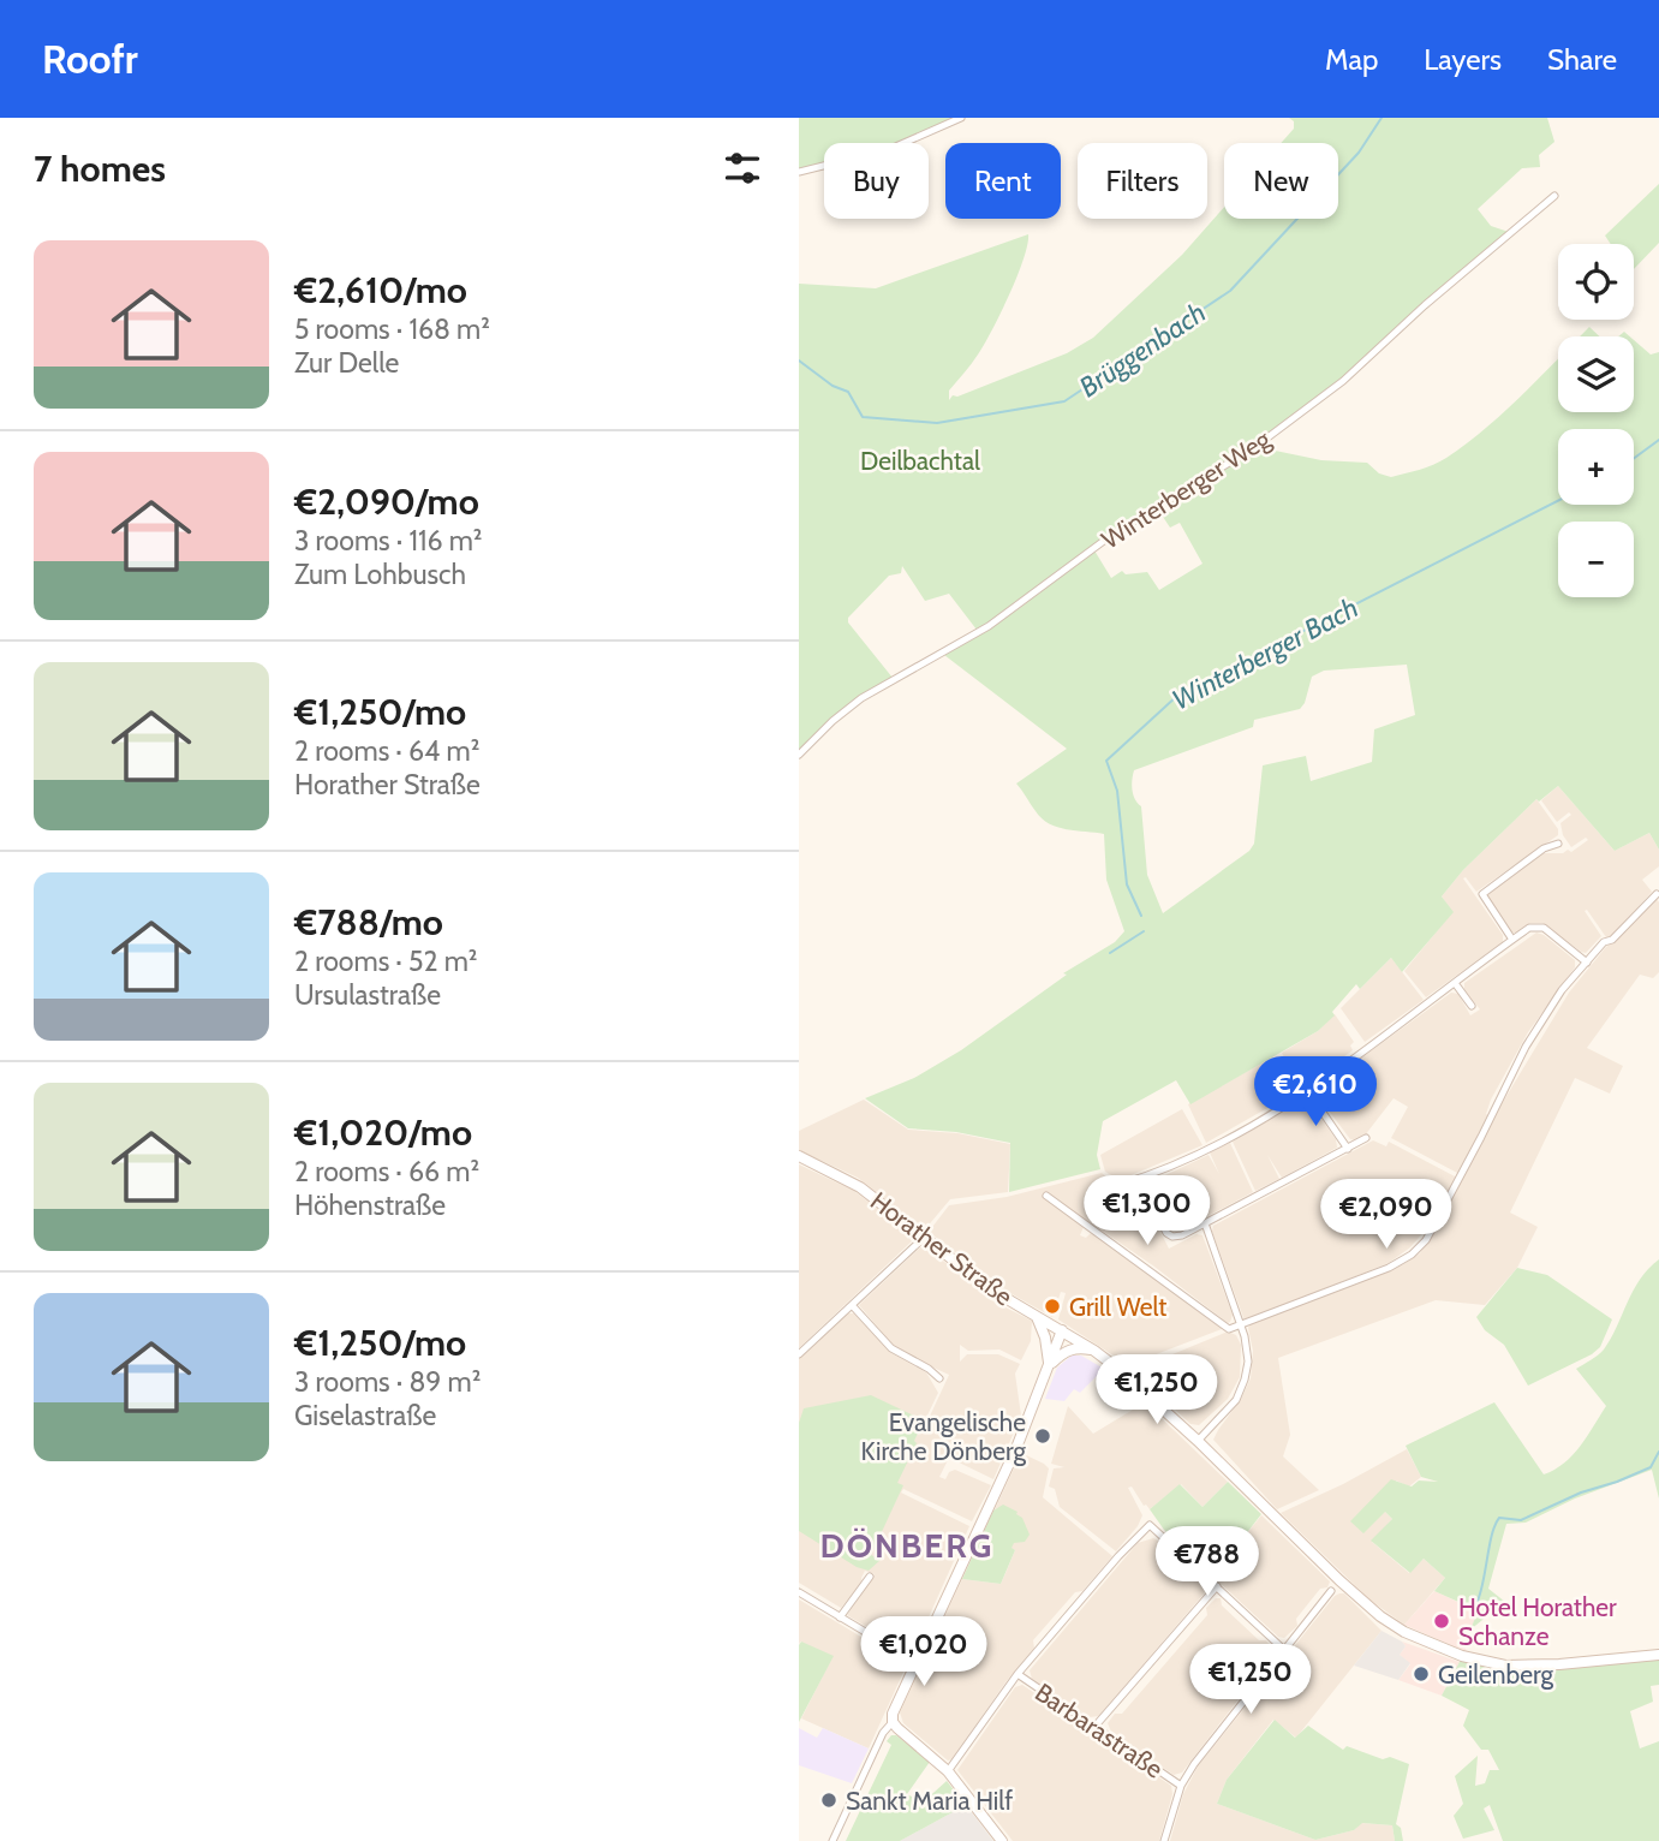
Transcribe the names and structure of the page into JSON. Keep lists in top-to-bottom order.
{
  "streets": {
    "main road": ["Horather Straße"],
    "street": ["Winterberger Weg", "Barbarastraße"]
  },
  "districts": ["DÖNBERG"],
  "water": ["Brüggenbach", "Winterberger Bach"],
  "parks": ["Deilbachtal"],
  "places": [
    "Grill Welt",
    "Evangelische Kirche Dönberg",
    "Hotel Horather Schanze",
    "Geilenberg",
    "Sankt Maria Hilf"
  ],
  "page": {
    "header": "Roofr",
    "nav": ["Map", "Layers", "Share"],
    "heading": "7 homes",
    "chip": [
      "Buy",
      "Rent",
      "Filters",
      "New"
    ],
    "list": [
      {
        "name": "€2,610/mo",
        "note": "5 rooms · 168 m² · Zur Delle"
      },
      {
        "name": "€2,090/mo",
        "note": "3 rooms · 116 m² · Zum Lohbusch"
      },
      {
        "name": "€1,250/mo",
        "note": "2 rooms · 64 m² · Horather Straße"
      },
      {
        "name": "€788/mo",
        "note": "2 rooms · 52 m² · Ursulastraße"
      },
      {
        "name": "€1,020/mo",
        "note": "2 rooms · 66 m² · Höhenstraße"
      },
      {
        "name": "€1,250/mo",
        "note": "3 rooms · 89 m² · Giselastraße"
      }
    ],
    "map_buttons": ["+", "−"],
    "price": [
      "€2,610",
      "€1,300",
      "€2,090",
      "€1,250",
      "€788",
      "€1,020",
      "€1,250"
    ]
  }
}
